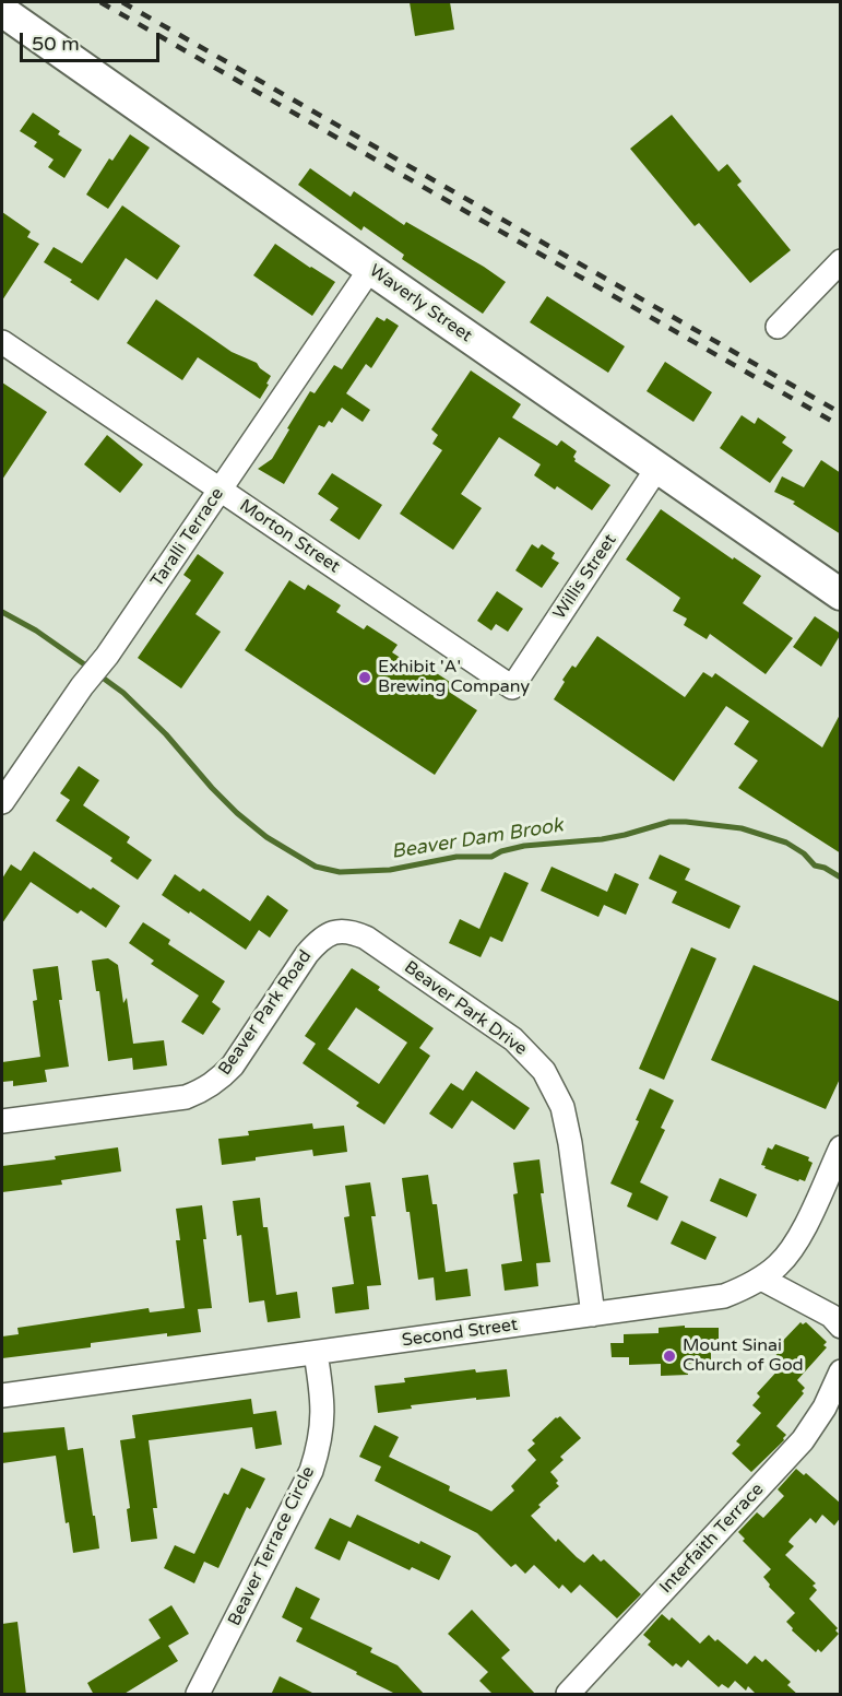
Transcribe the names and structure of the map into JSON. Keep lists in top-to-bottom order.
{
  "streets": {
    "main road": ["Waverly Street"],
    "street": [
      "Morton Street",
      "Taralli Terrace",
      "Willis Street",
      "Beaver Park Drive",
      "Beaver Park Road",
      "Second Street",
      "Interfaith Terrace",
      "Beaver Terrace Circle"
    ]
  },
  "crossings": [
    ["Waverly Street", "Taralli Terrace"],
    ["Waverly Street", "Willis Street"],
    ["Morton Street", "Taralli Terrace"],
    ["Morton Street", "Willis Street"],
    ["Beaver Park Drive", "Beaver Park Road"],
    ["Beaver Park Drive", "Second Street"],
    ["Second Street", "Beaver Terrace Circle"]
  ],
  "water": ["Beaver Dam Brook"],
  "places": ["Exhibit 'A' Brewing Company", "Mount Sinai Church of God"],
  "scale_bar": "50 m"
}
